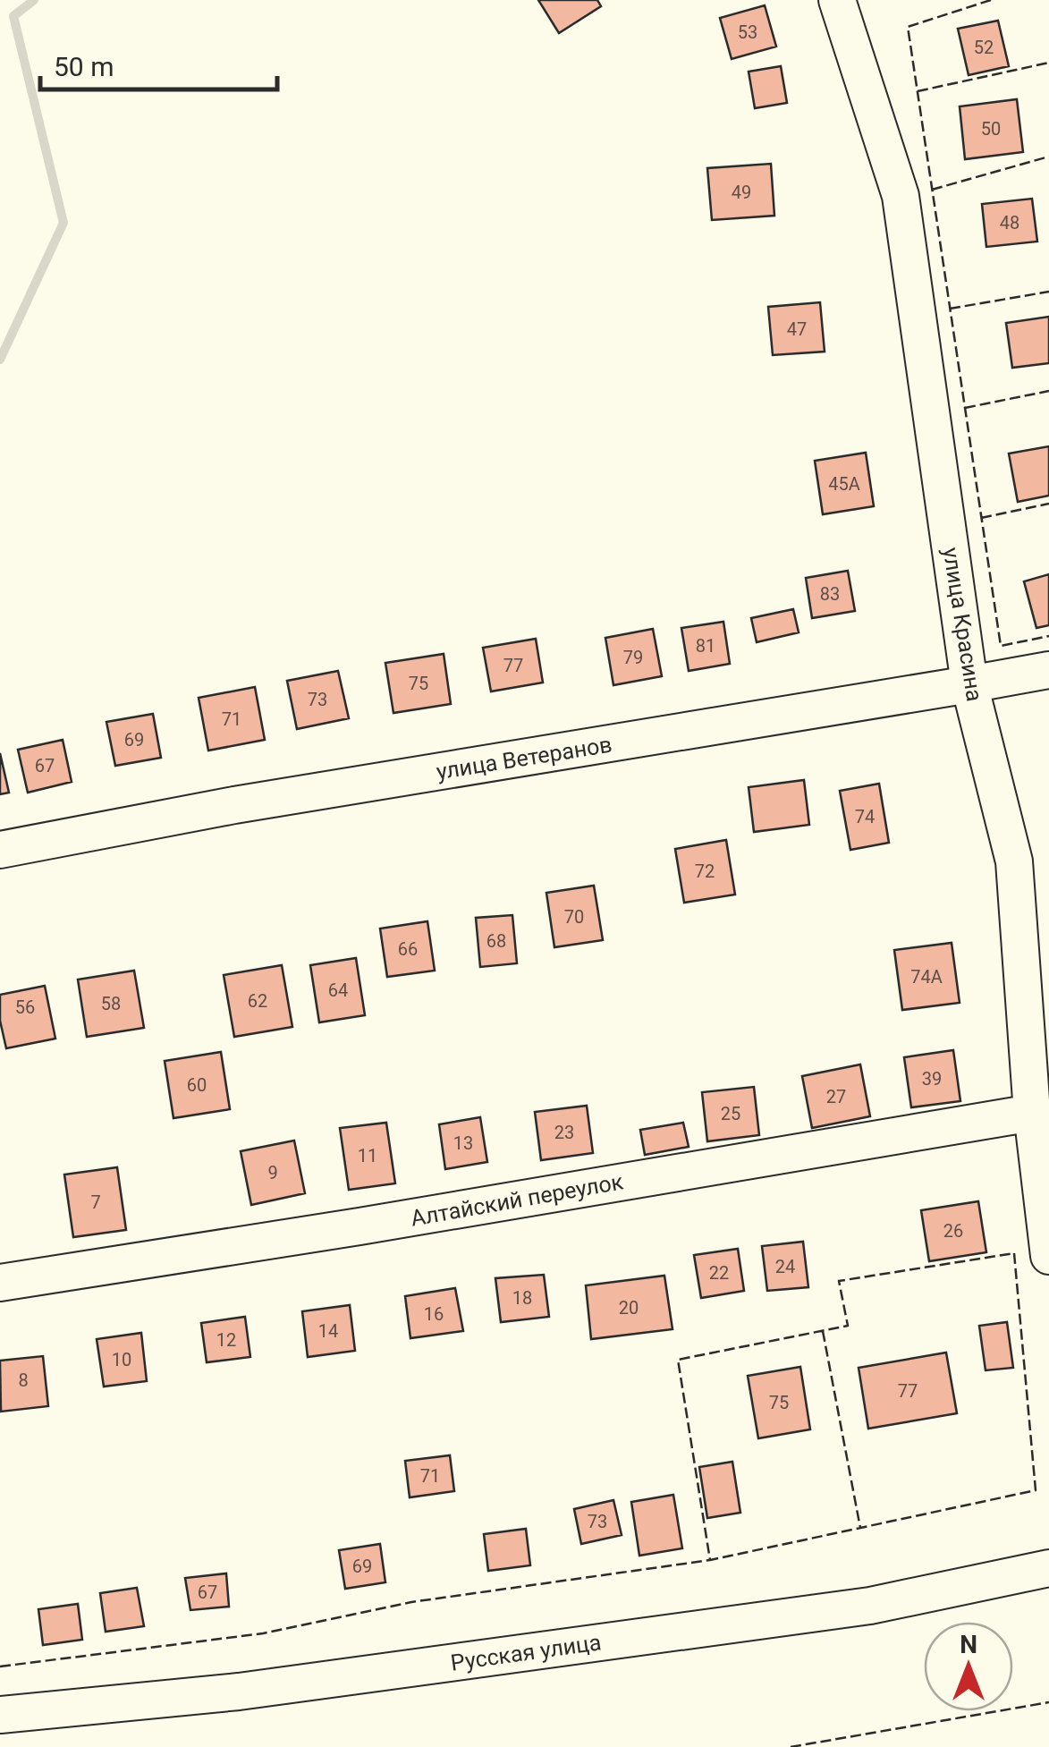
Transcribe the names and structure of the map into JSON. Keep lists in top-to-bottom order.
{
  "streets": {
    "street": [
      "улица Красина",
      "улица Ветеранов",
      "Алтайский переулок",
      "Русская улица"
    ]
  },
  "crossings": [
    ["улица Красина", "улица Ветеранов"],
    ["улица Красина", "Алтайский переулок"]
  ],
  "house_numbers": [
    "53",
    "52",
    "50",
    "49",
    "48",
    "47",
    "45А",
    "83",
    "81",
    "79",
    "77",
    "75",
    "73",
    "71",
    "69",
    "67",
    "74",
    "72",
    "70",
    "68",
    "66",
    "74А",
    "64",
    "62",
    "58",
    "56",
    "39",
    "60",
    "27",
    "25",
    "23",
    "13",
    "11",
    "9",
    "7",
    "26",
    "24",
    "22",
    "18",
    "20",
    "16",
    "14",
    "12",
    "10",
    "8",
    "77",
    "75",
    "71",
    "73",
    "69",
    "67"
  ],
  "scale_bar": "50 m",
  "north": "top"
}
